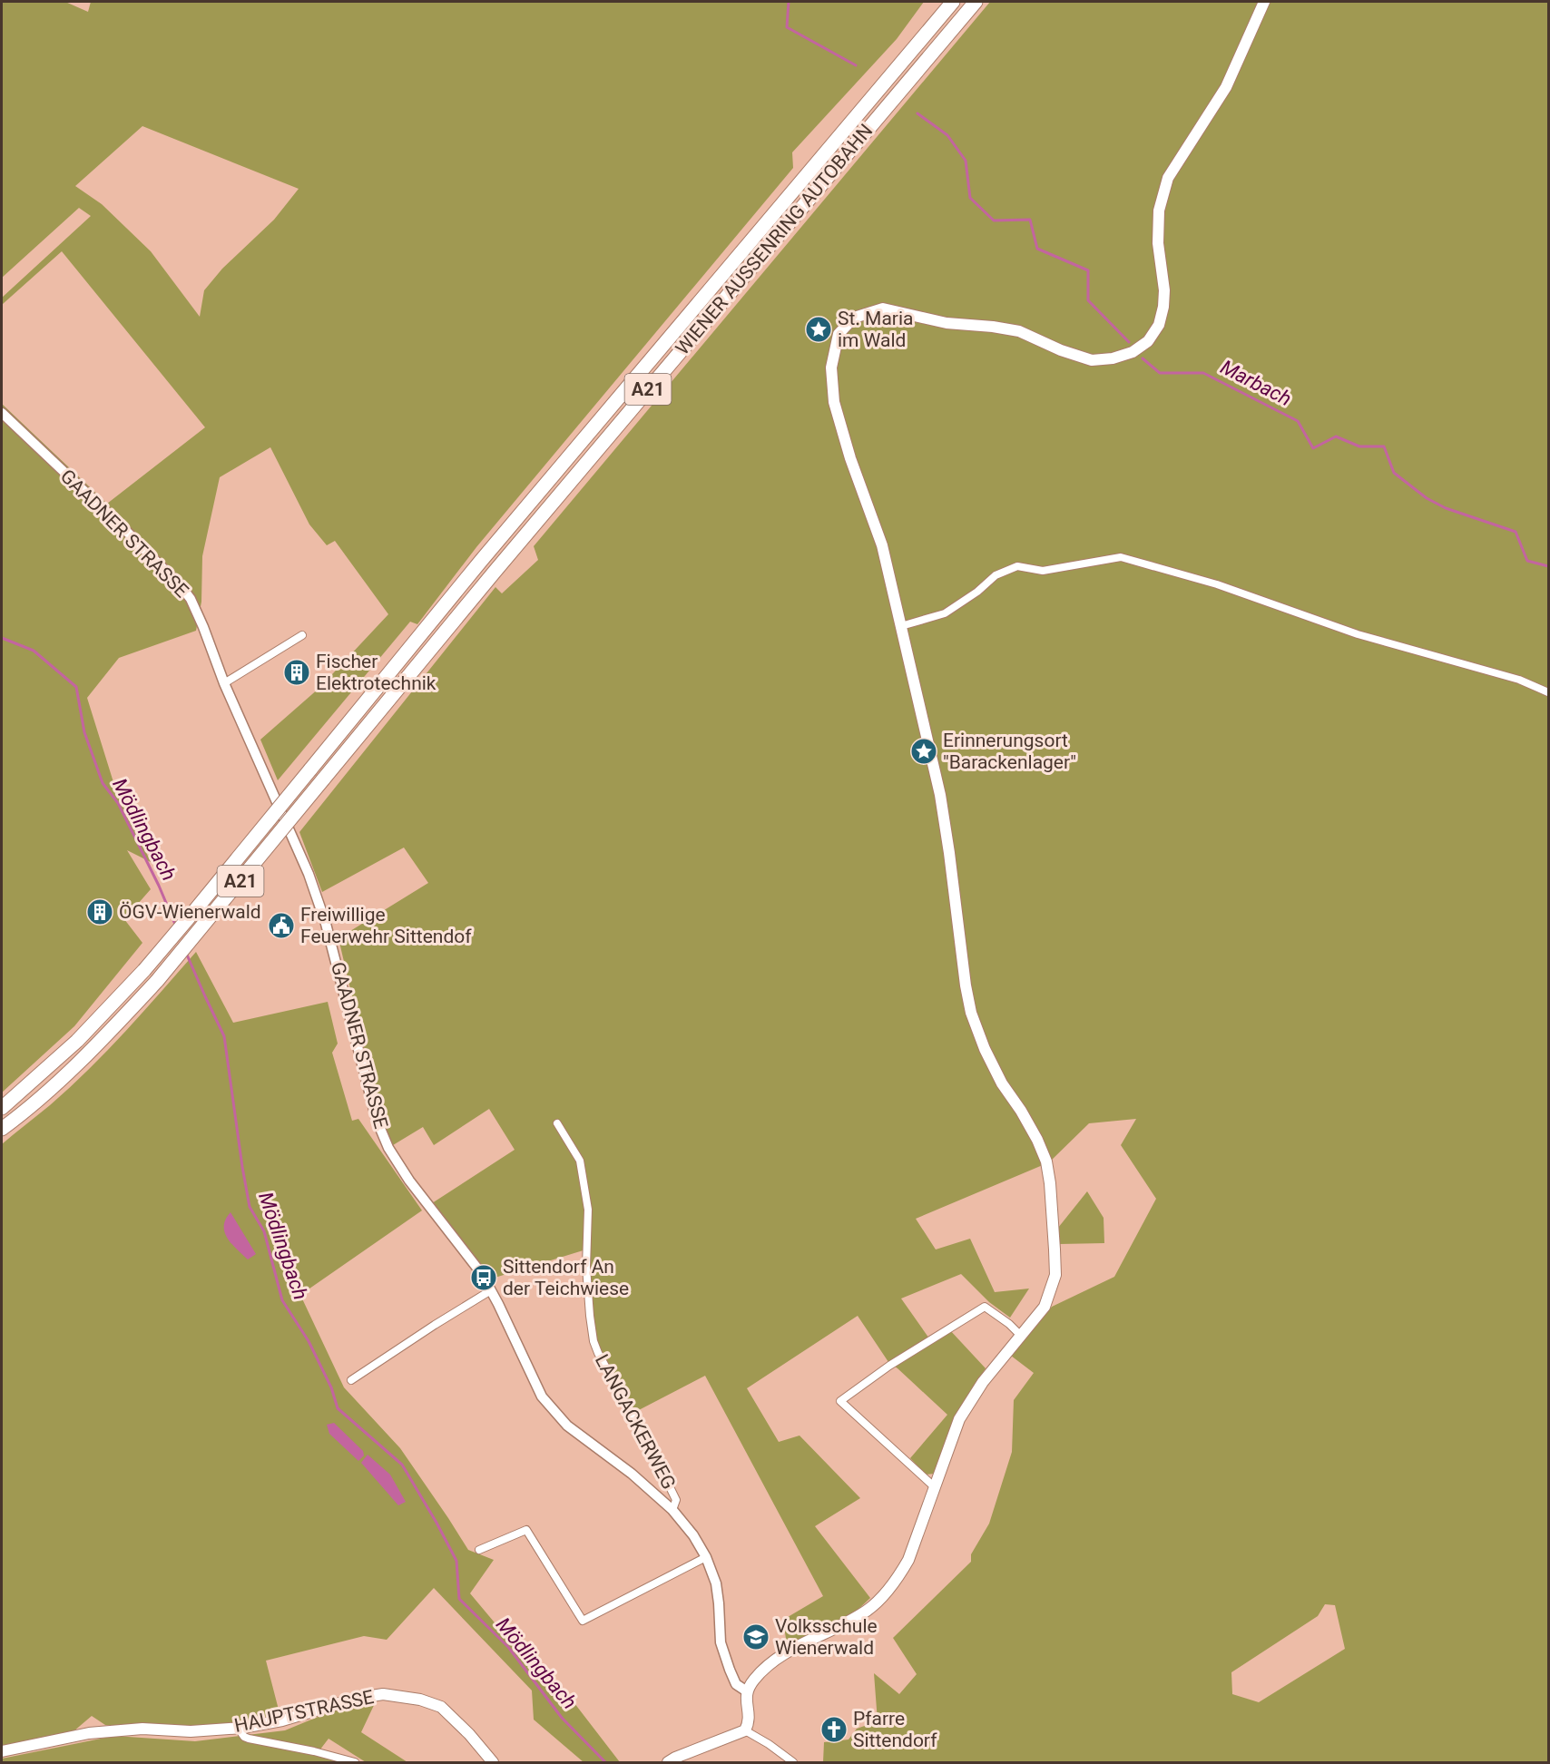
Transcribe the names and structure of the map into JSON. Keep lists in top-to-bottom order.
{
  "streets": {
    "highway": ["WIENER AUSSENRING AUTOBAHN", "A21"],
    "main road": ["HAUPTSTRASSE"],
    "street": ["GAADNER STRASSE", "LANGACKERWEG"]
  },
  "crossings": [
    ["GAADNER STRASSE", "LANGACKERWEG"]
  ],
  "water": ["Marbach", "Mödlingbach"],
  "places": {
    "place": ["St. Maria im Wald", "Erinnerungsort \"Barackenlager\""],
    "building": ["Fischer Elektrotechnik", "ÖGV-Wienerwald"],
    "public building": ["Freiwillige Feuerwehr Sittendof"],
    "bus stop": ["Sittendorf An der Teichwiese"],
    "school or university": ["Volksschule Wienerwald"],
    "church": ["Pfarre Sittendorf"]
  }
}
